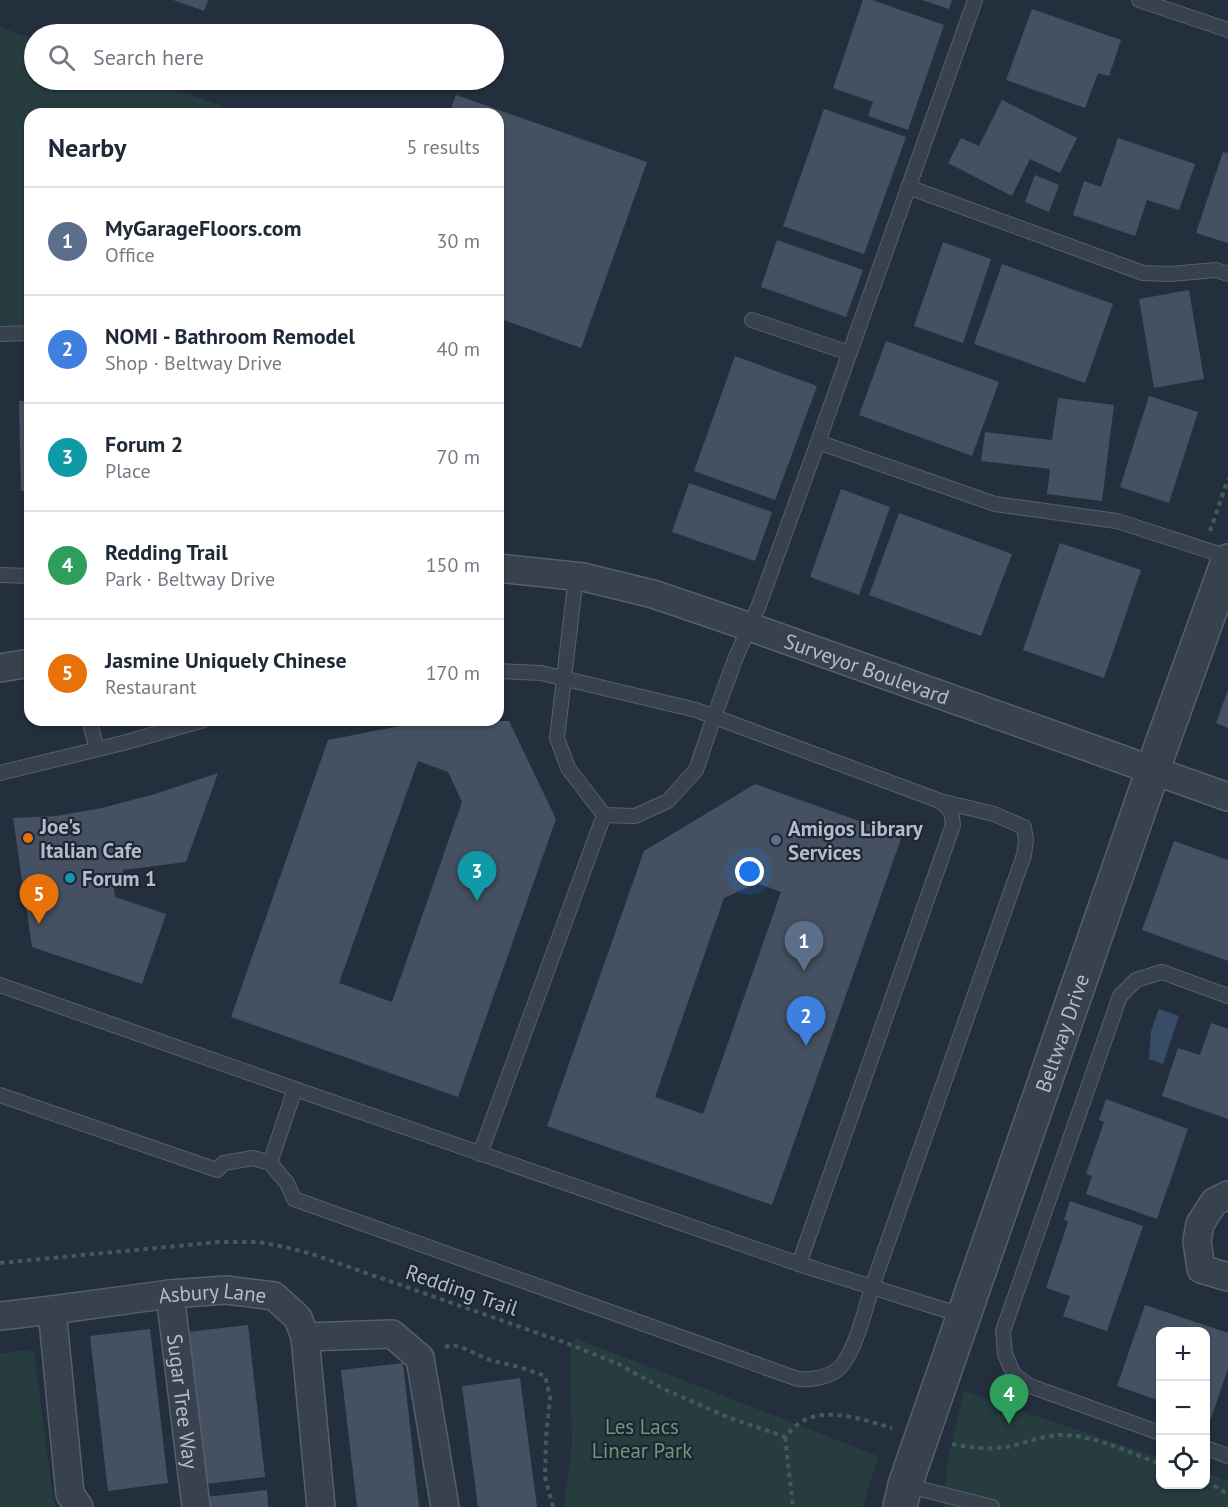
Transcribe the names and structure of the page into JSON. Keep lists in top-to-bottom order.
{
  "streets": {
    "street": [
      "Surveyor Boulevard",
      "Beltway Drive",
      "Asbury Lane",
      "Sugar Tree Way"
    ],
    "path": ["Redding Trail"]
  },
  "crossings": [
    ["Surveyor Boulevard", "Beltway Drive"],
    ["Asbury Lane", "Sugar Tree Way"]
  ],
  "parks": ["Les Lacs Linear Park"],
  "places": ["Joe's Italian Cafe", "Amigos Library Services", "Forum 1"],
  "page": {
    "search": "Search here",
    "heading": ["Nearby", "5 results"],
    "list": [
      {
        "mark": "1",
        "name": "MyGarageFloors.com",
        "note": "Office",
        "value": "30 m"
      },
      {
        "mark": "2",
        "name": "NOMI - Bathroom Remodel",
        "note": "Shop · Beltway Drive",
        "value": "40 m"
      },
      {
        "mark": "3",
        "name": "Forum 2",
        "note": "Place",
        "value": "70 m"
      },
      {
        "mark": "4",
        "name": "Redding Trail",
        "note": "Park · Beltway Drive",
        "value": "150 m"
      },
      {
        "mark": "5",
        "name": "Jasmine Uniquely Chinese",
        "note": "Restaurant",
        "value": "170 m"
      }
    ],
    "pins": [
      "3",
      "5",
      "1",
      "2",
      "4"
    ],
    "map_buttons": ["+", "−"]
  }
}
